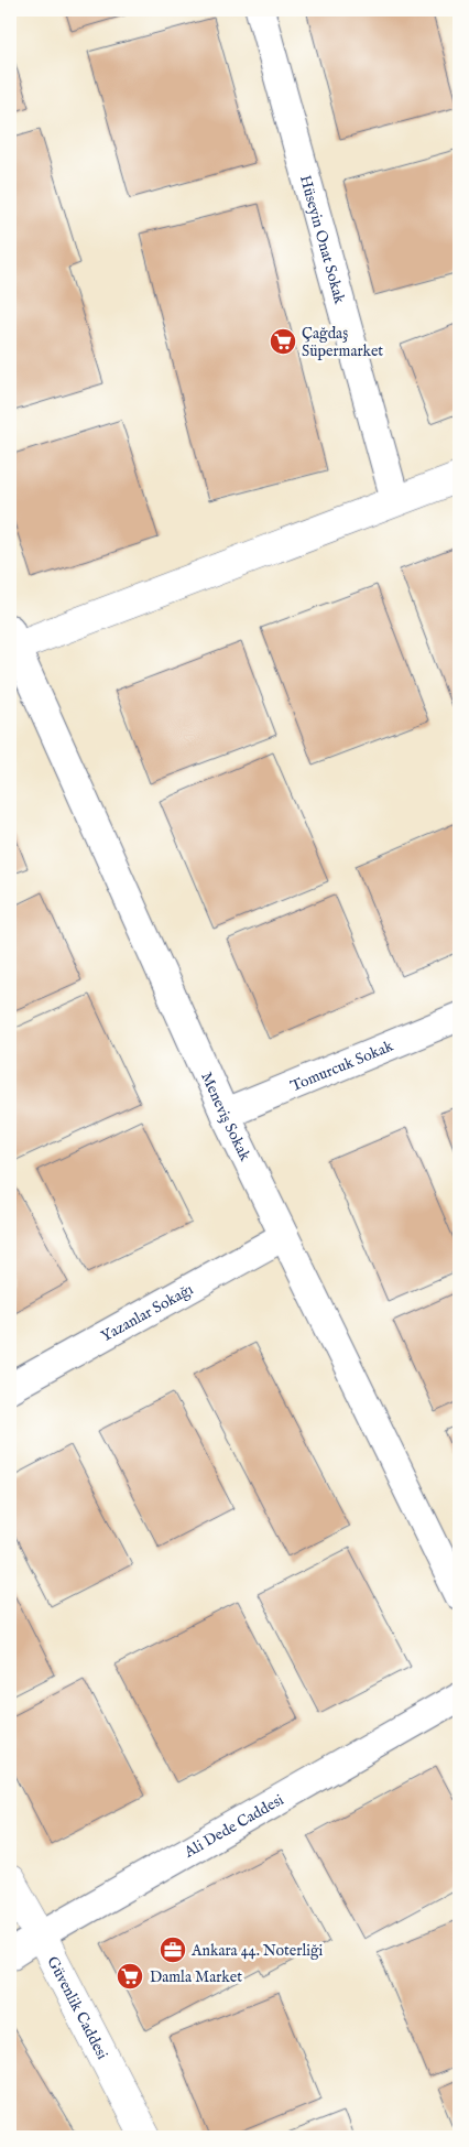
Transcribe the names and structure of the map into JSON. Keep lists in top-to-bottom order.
{
  "streets": {
    "main road": ["Güvenlik Caddesi"],
    "street": [
      "Hüseyin Onat Sokak",
      "Tomurcuk Sokak",
      "Meneviş Sokak",
      "Yazanlar Sokağı",
      "Ali Dede Caddesi"
    ]
  },
  "crossings": [
    ["Tomurcuk Sokak", "Meneviş Sokak"],
    ["Meneviş Sokak", "Yazanlar Sokağı"],
    ["Ali Dede Caddesi", "Güvenlik Caddesi"]
  ],
  "places": {
    "supermarket": ["Çağdaş Süpermarket", "Damla Market"],
    "office": ["Ankara 44. Noterliği"]
  }
}
